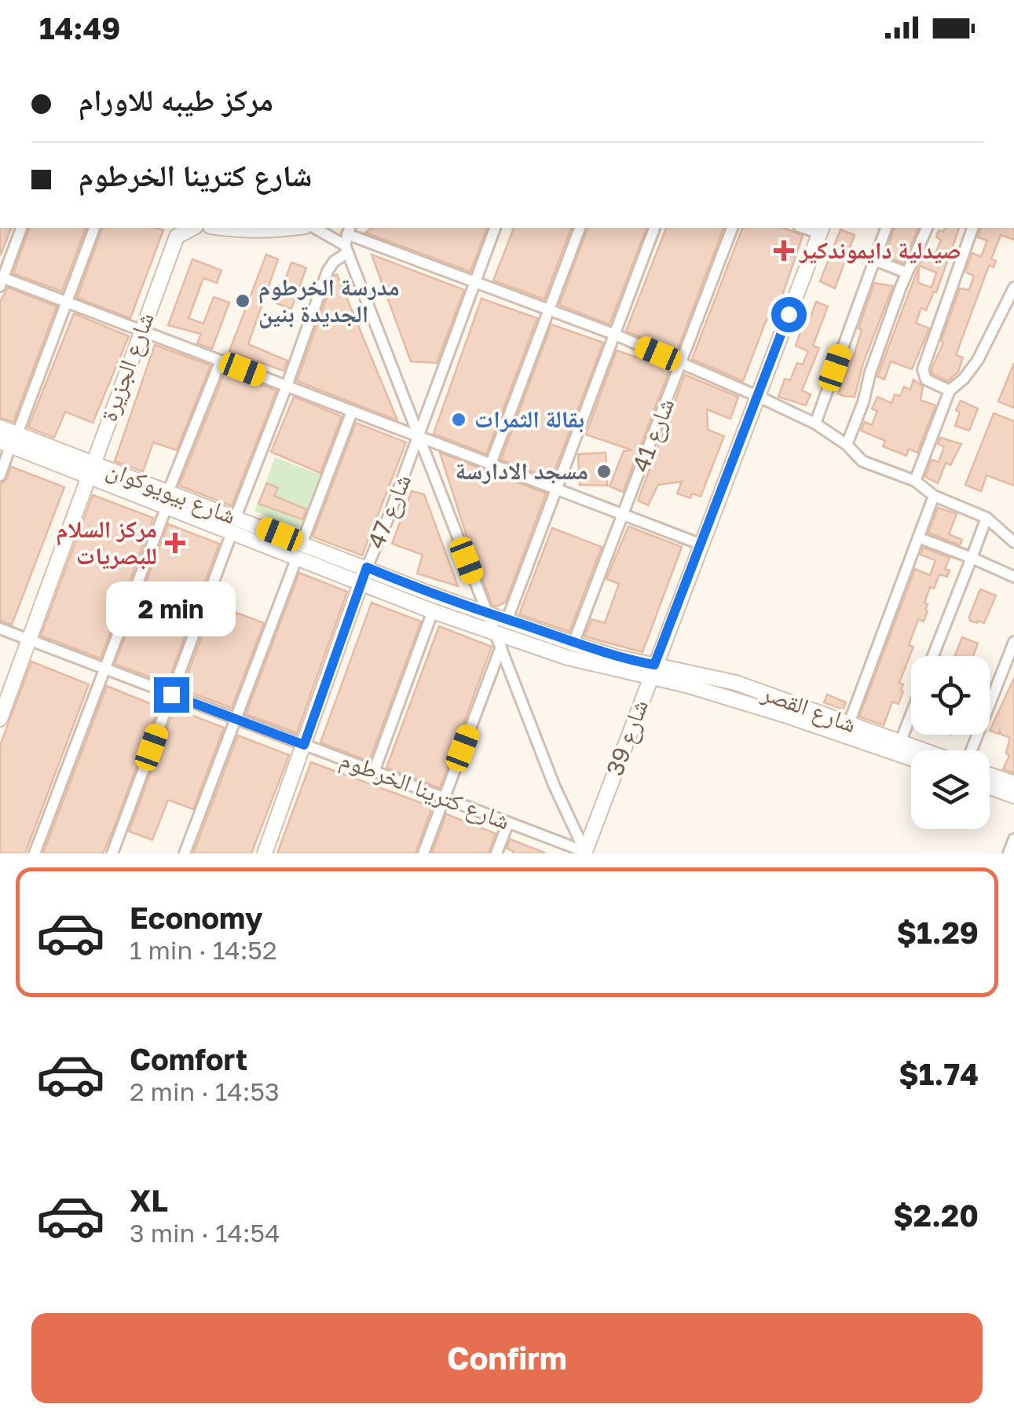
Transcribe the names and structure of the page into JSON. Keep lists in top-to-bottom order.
{
  "streets": {
    "main road": [
      "شارع الجزيرة",
      "شارع بيويوكوان",
      "شارع 47",
      "شارع القصر",
      "شارع 39"
    ],
    "street": ["شارع 41", "شارع كترينا الخرطوم"]
  },
  "crossings": [
    ["شارع الجزيرة", "شارع بيويوكوان"],
    ["شارع الجزيرة", "شارع كترينا الخرطوم"],
    ["شارع 41", "شارع بيويوكوان"],
    ["شارع بيويوكوان", "شارع 47"],
    ["شارع بيويوكوان", "شارع القصر"],
    ["شارع بيويوكوان", "شارع 39"],
    ["شارع 47", "شارع كترينا الخرطوم"],
    ["شارع القصر", "شارع 39"],
    ["شارع 39", "شارع كترينا الخرطوم"]
  ],
  "places": {
    "health": ["صيدلية دايموندكير", "مركز السلام للبصريات"],
    "other": ["مدرسة الخرطوم الجديدة بنين", "بقالة الثمرات", "مسجد الادارسة"]
  },
  "page": {
    "status": "14:49",
    "banner": ["مركز طيبه للاورام", "شارع كترينا الخرطوم"],
    "bubble": "2 min",
    "list": [
      {
        "name": "Economy",
        "note": "1 min · 14:52",
        "value": "$1.29"
      },
      {
        "name": "Comfort",
        "note": "2 min · 14:53",
        "value": "$1.74"
      },
      {
        "name": "XL",
        "note": "3 min · 14:54",
        "value": "$2.20"
      }
    ],
    "buttons": "Confirm"
  }
}
